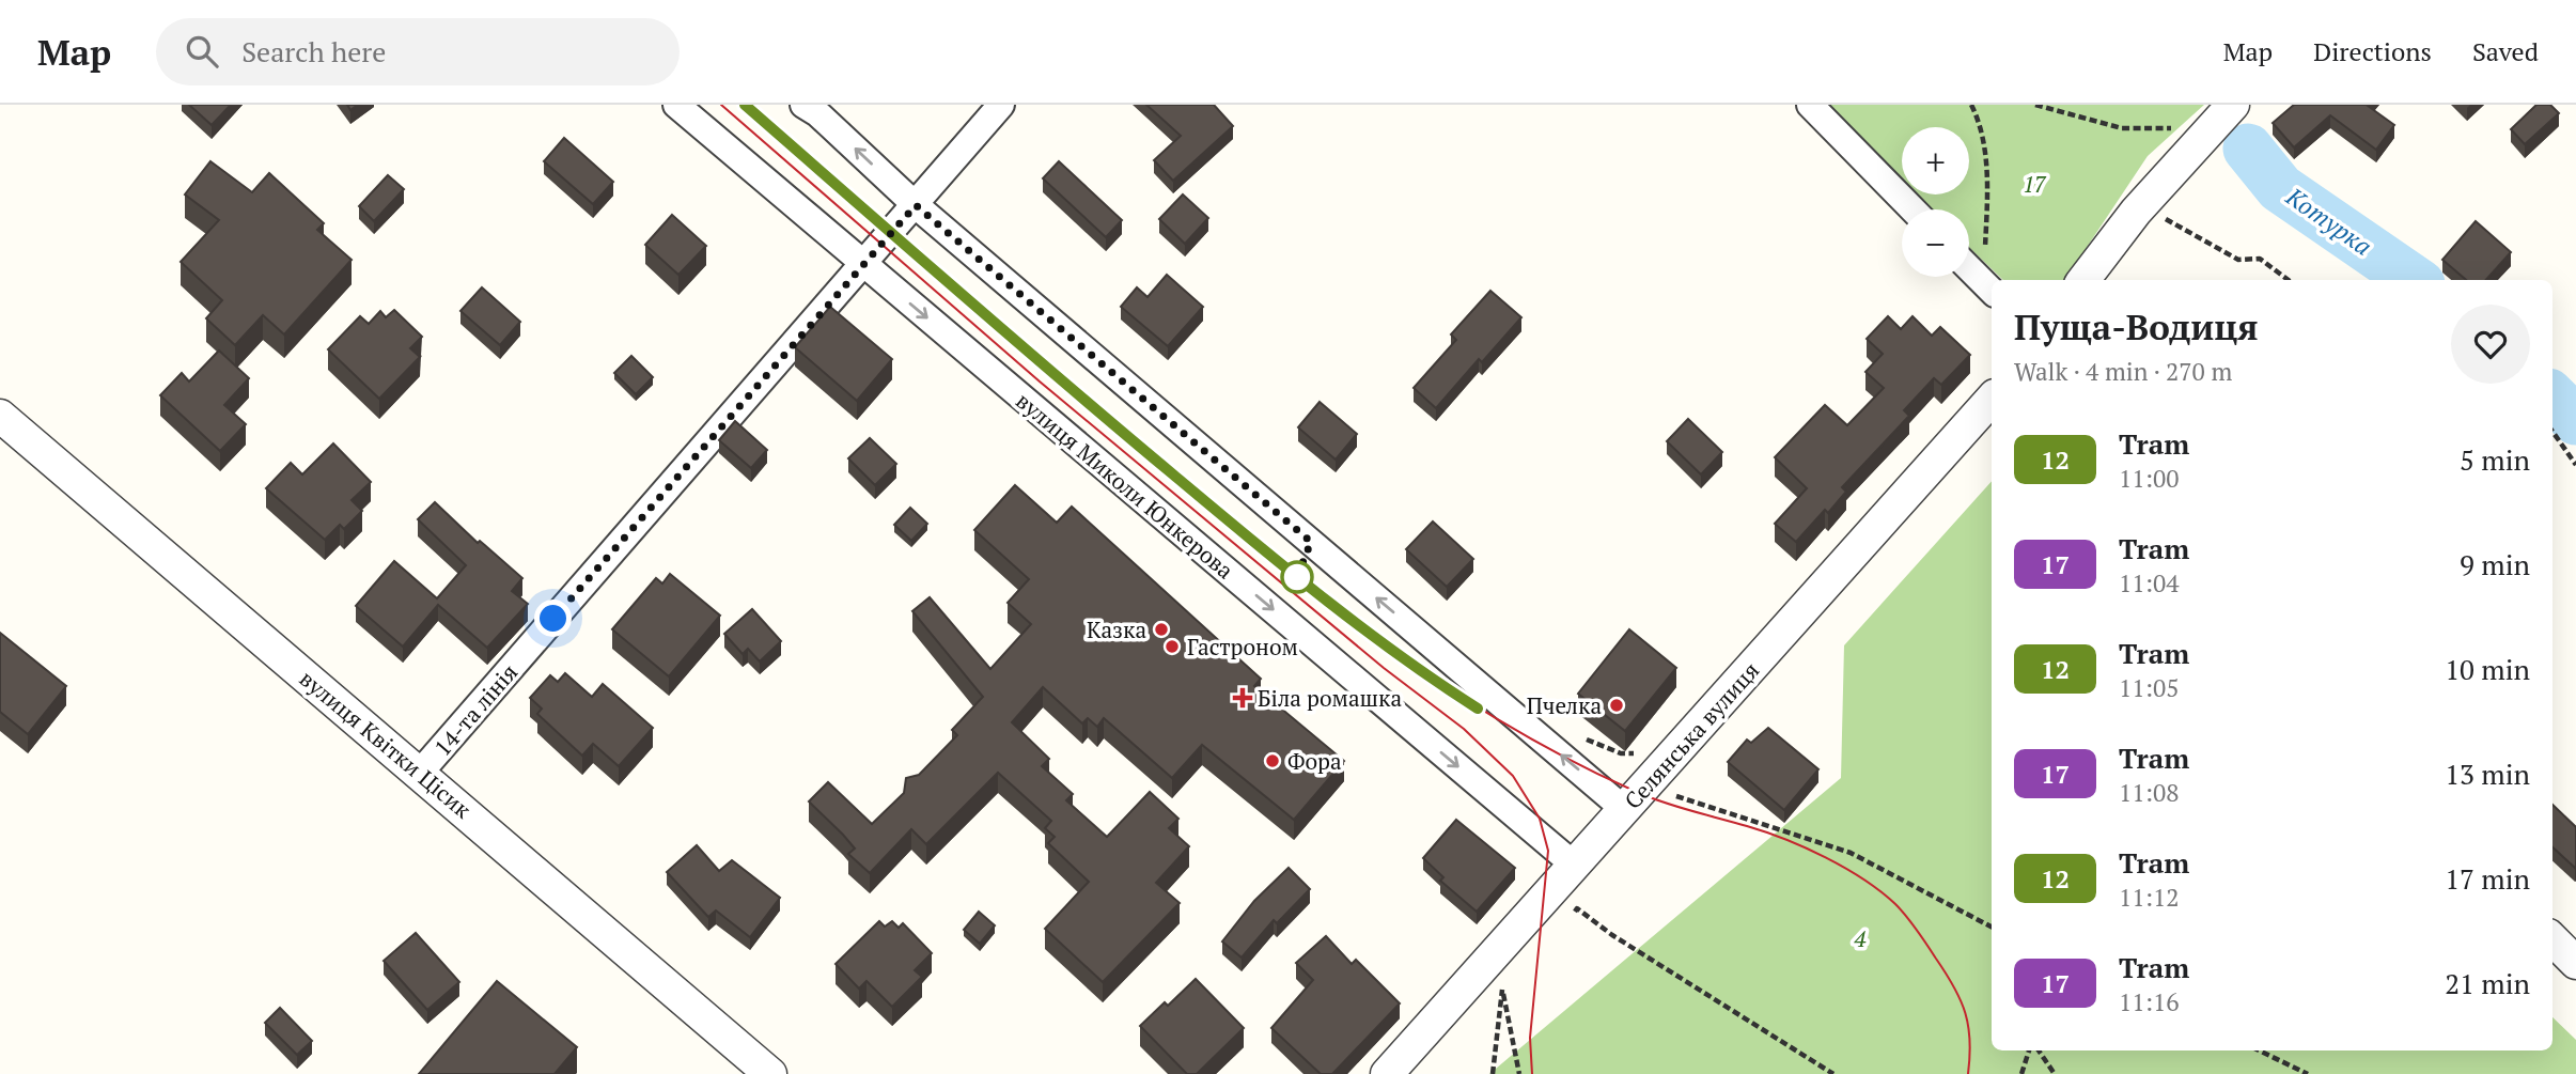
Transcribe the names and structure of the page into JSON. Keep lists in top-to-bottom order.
{
  "streets": {
    "street": [
      "вулиця Миколи Юнкерова",
      "14-та лінія",
      "Селянська вулиця",
      "вулиця Квітки Цісик"
    ]
  },
  "crossings": [
    ["вулиця Миколи Юнкерова", "14-та лінія"],
    ["вулиця Миколи Юнкерова", "Селянська вулиця"],
    ["14-та лінія", "вулиця Квітки Цісик"]
  ],
  "water": ["Котурка"],
  "parks": ["17", "4"],
  "places": {
    "other": [
      "Казка",
      "Гастроном",
      "Пчелка",
      "Фора"
    ],
    "health": ["Біла ромашка"]
  },
  "lines": ["tram line 12"],
  "page": {
    "header": "Map",
    "search": "Search here",
    "nav": ["Map", "Directions", "Saved"],
    "map_buttons": ["+", "−"],
    "heading": ["Пуща-Водиця", "Walk · 4 min · 270 m"],
    "list": [
      {
        "mark": "12",
        "name": "Tram",
        "note": "11:00",
        "value": "5 min"
      },
      {
        "mark": "17",
        "name": "Tram",
        "note": "11:04",
        "value": "9 min"
      },
      {
        "mark": "12",
        "name": "Tram",
        "note": "11:05",
        "value": "10 min"
      },
      {
        "mark": "17",
        "name": "Tram",
        "note": "11:08",
        "value": "13 min"
      },
      {
        "mark": "12",
        "name": "Tram",
        "note": "11:12",
        "value": "17 min"
      },
      {
        "mark": "17",
        "name": "Tram",
        "note": "11:16",
        "value": "21 min"
      }
    ]
  }
}
